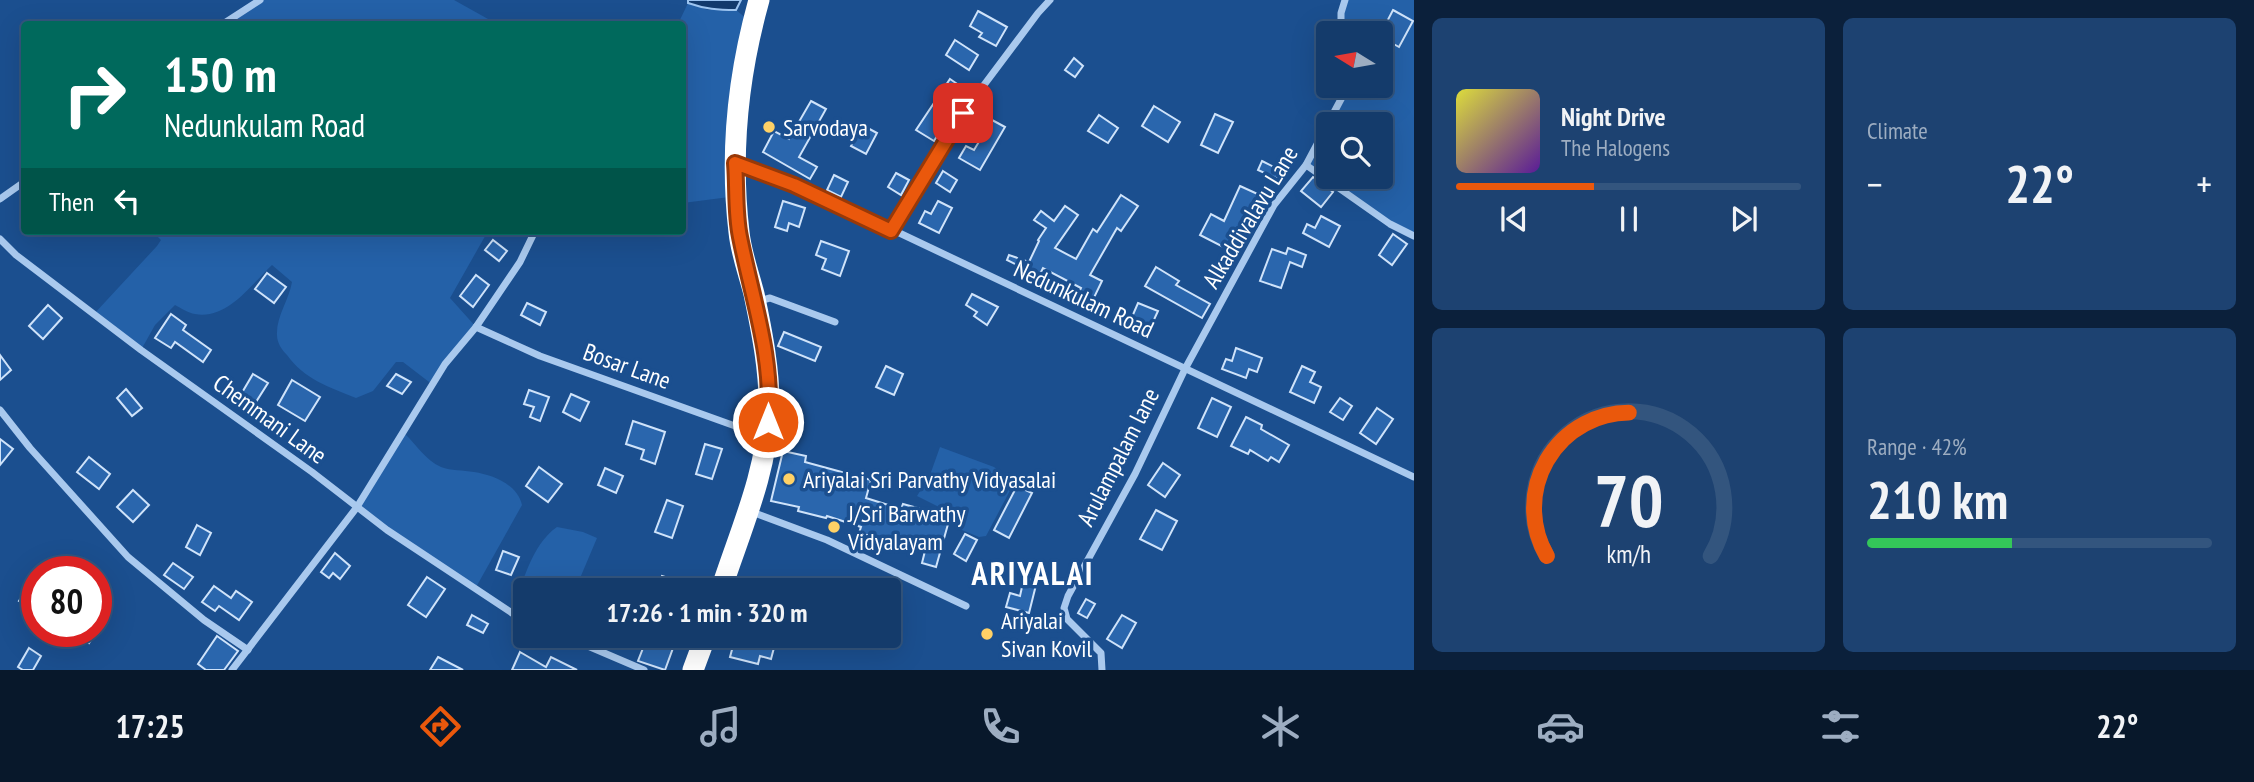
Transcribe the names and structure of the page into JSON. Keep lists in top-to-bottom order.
{
  "streets": {
    "street": [
      "Alkaddivalavu Lane",
      "Nedunkulam Road",
      "Bosar Lane",
      "Chemmani Lane",
      "Arulampalam lane"
    ]
  },
  "crossings": [
    ["Alkaddivalavu Lane", "Nedunkulam Road"],
    ["Alkaddivalavu Lane", "Arulampalam lane"],
    ["Nedunkulam Road", "Arulampalam lane"]
  ],
  "districts": ["ARIYALAI"],
  "places": [
    "Sarvodaya",
    "Ariyalai Sri Parvathy Vidyasalai",
    "J/Sri Barwathy Vidyalayam",
    "Ariyalai Sivan Kovil"
  ],
  "north": "left",
  "page": {
    "tile": [
      "Climate",
      ["Range · 42%", "210 km"]
    ],
    "turn": ["150 m", "Nedunkulam Road"],
    "song": ["Night Drive", "The Halogens"],
    "heat": ["−", "22°", "+"],
    "then": "Then",
    "limit": "80",
    "trip": "17:26 · 1 min · 320 m",
    "tabs": ["17:25", "22°"],
    "gauge": ["70", "km/h"]
  }
}
